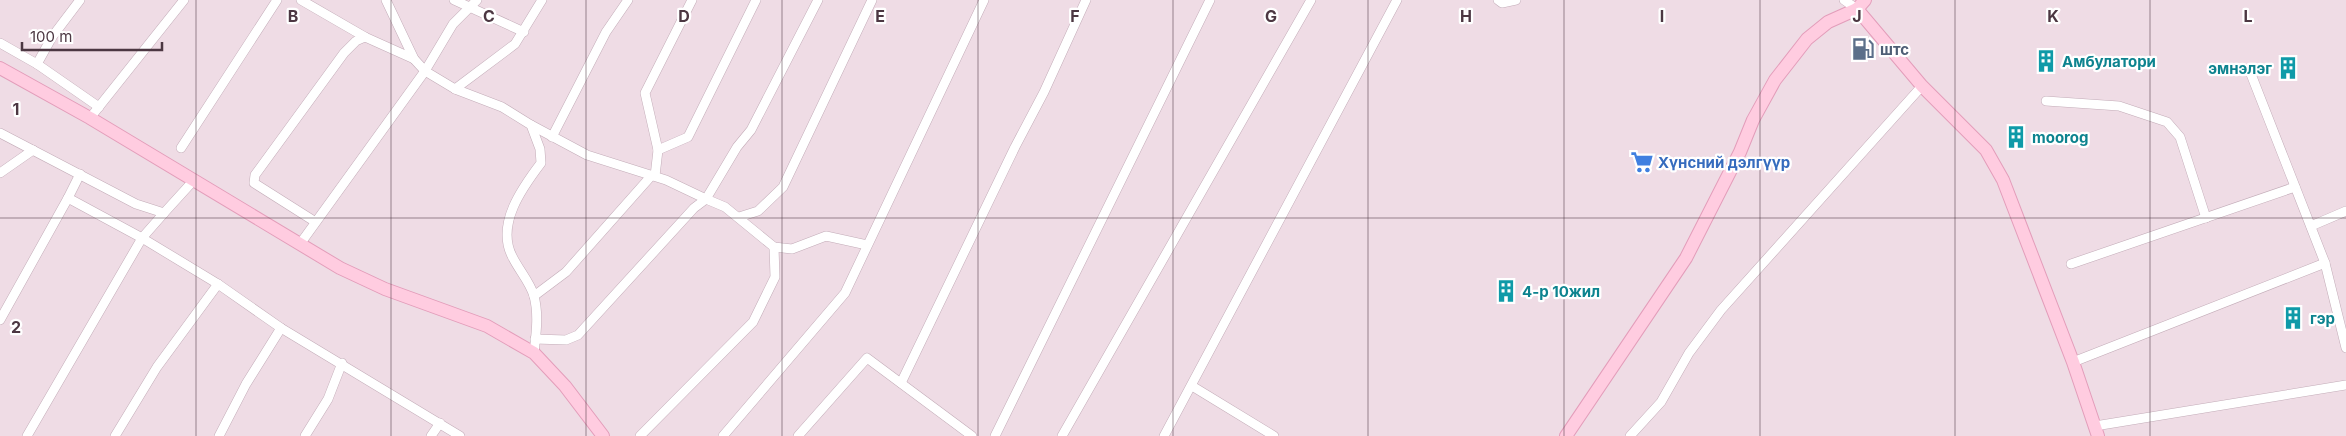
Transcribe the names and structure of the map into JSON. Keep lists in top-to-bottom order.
{
  "places": {
    "fuel station": ["штс"],
    "building": [
      "Амбулатори",
      "эмнэлэг",
      "moorog",
      "4-р 10жил",
      "гэр"
    ],
    "supermarket": ["Хүнсний дэлгүүр"]
  },
  "scale_bar": "100 m",
  "grid": {
    "columns": [
      "B",
      "C",
      "D",
      "E",
      "F",
      "G",
      "H",
      "I",
      "J",
      "K",
      "L"
    ],
    "rows": ["1", "2"]
  }
}
